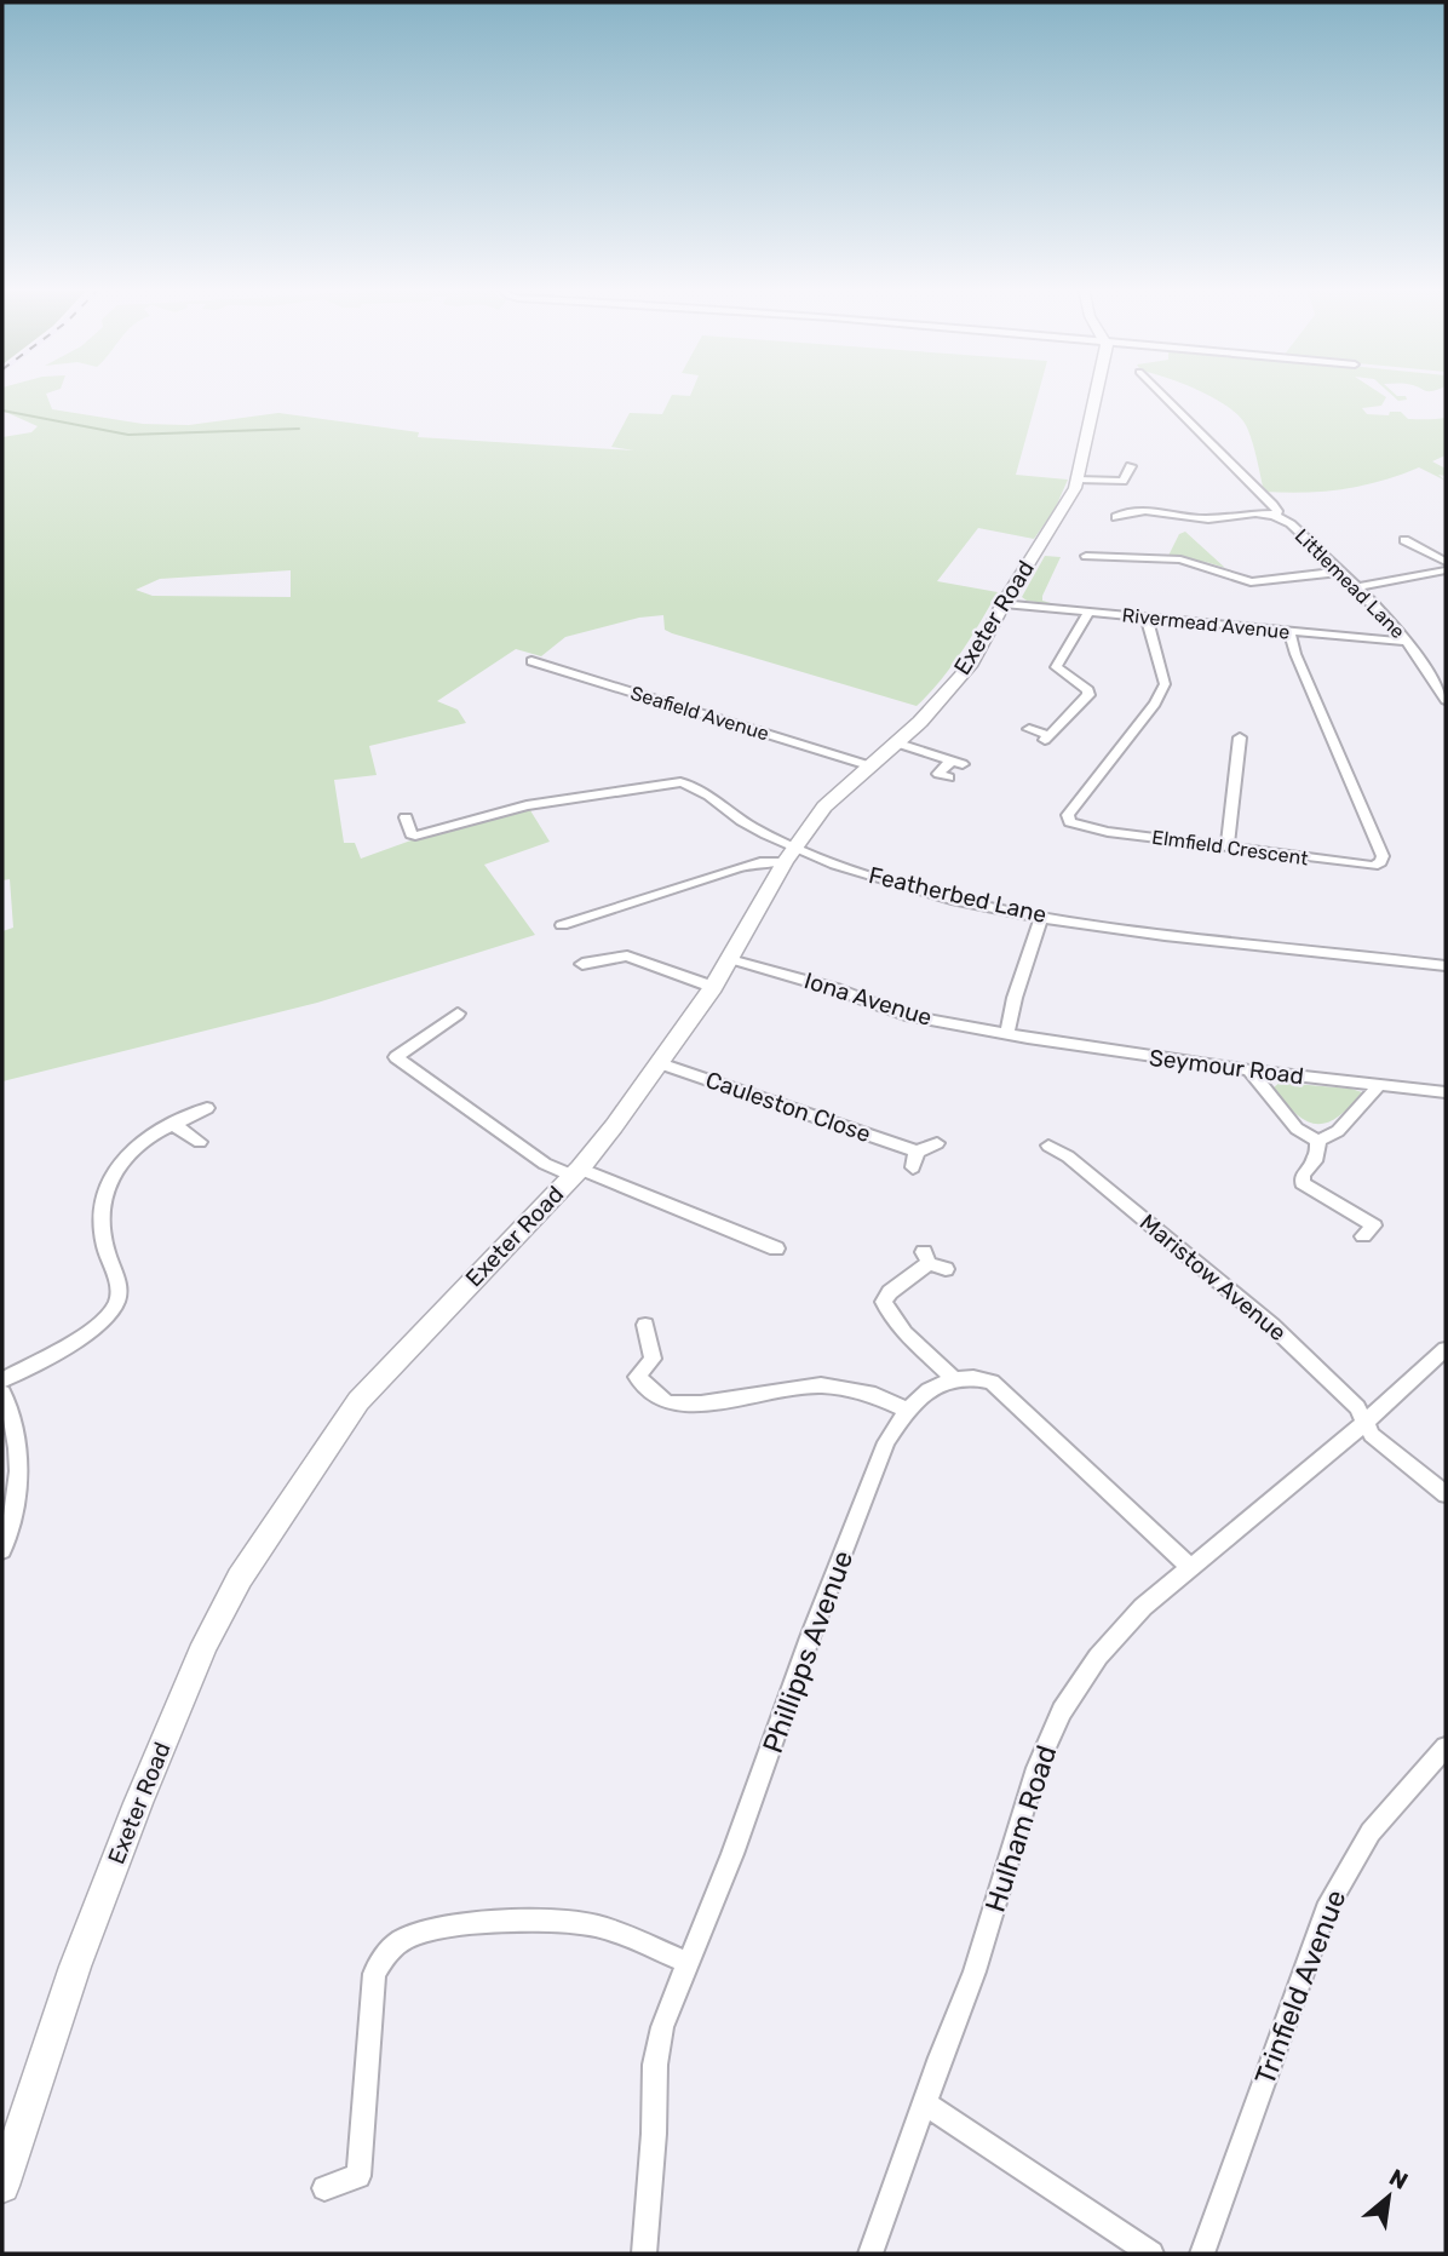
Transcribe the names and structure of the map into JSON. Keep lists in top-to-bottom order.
{
  "streets": {
    "highway": ["Exeter Road"],
    "street": [
      "Littlemead Lane",
      "Rivermead Avenue",
      "Seafield Avenue",
      "Elmfield Crescent",
      "Featherbed Lane",
      "Iona Avenue",
      "Seymour Road",
      "Cauleston Close",
      "Maristow Avenue",
      "Phillipps Avenue",
      "Hulham Road",
      "Trinfield Avenue"
    ]
  },
  "crossings": [
    ["Littlemead Lane", "Rivermead Avenue"],
    ["Exeter Road", "Rivermead Avenue"],
    ["Exeter Road", "Seafield Avenue"],
    ["Exeter Road", "Featherbed Lane"],
    ["Exeter Road", "Iona Avenue"],
    ["Exeter Road", "Cauleston Close"],
    ["Rivermead Avenue", "Elmfield Crescent"],
    ["Iona Avenue", "Seymour Road"],
    ["Maristow Avenue", "Hulham Road"]
  ],
  "north": "top right"
}
